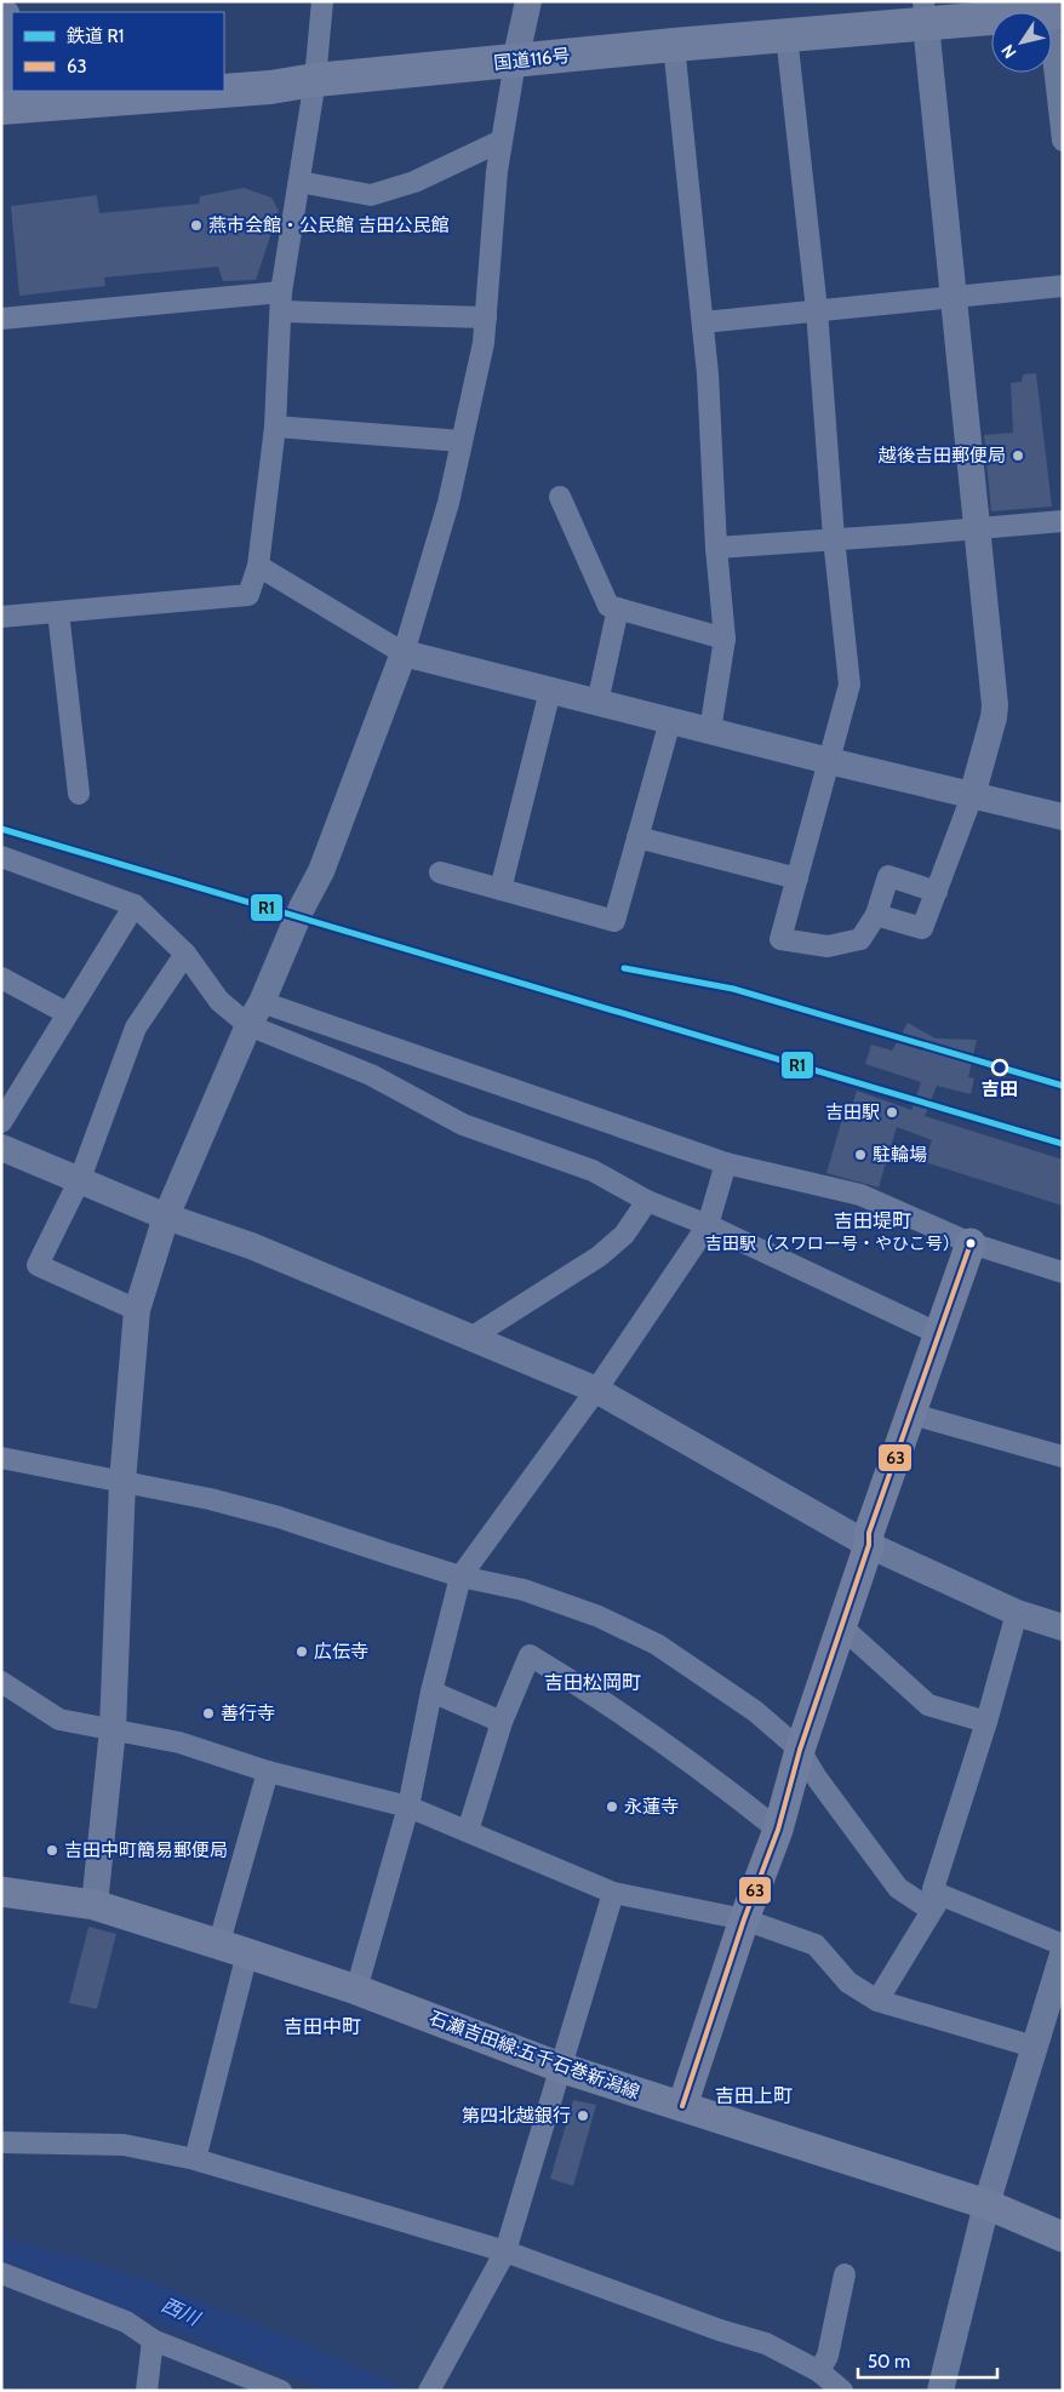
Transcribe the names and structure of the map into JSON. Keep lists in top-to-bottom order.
{
  "streets": {
    "highway": ["国道116号"],
    "main road": ["石瀬吉田線;五千石巻新潟線"]
  },
  "districts": [
    "吉田堤町",
    "吉田松岡町",
    "吉田中町",
    "吉田上町"
  ],
  "water": ["西川"],
  "places": [
    "燕市会館・公民館 吉田公民館",
    "越後吉田郵便局",
    "吉田",
    "吉田駅",
    "駐輪場",
    "吉田駅（スワロー号・やひこ号）",
    "広伝寺",
    "善行寺",
    "永蓮寺",
    "吉田中町簡易郵便局",
    "第四北越銀行"
  ],
  "lines": ["rail line R1", "transit line 63"],
  "legend": ["鉄道 R1", "63"],
  "scale_bar": "50 m",
  "north": "bottom left"
}
